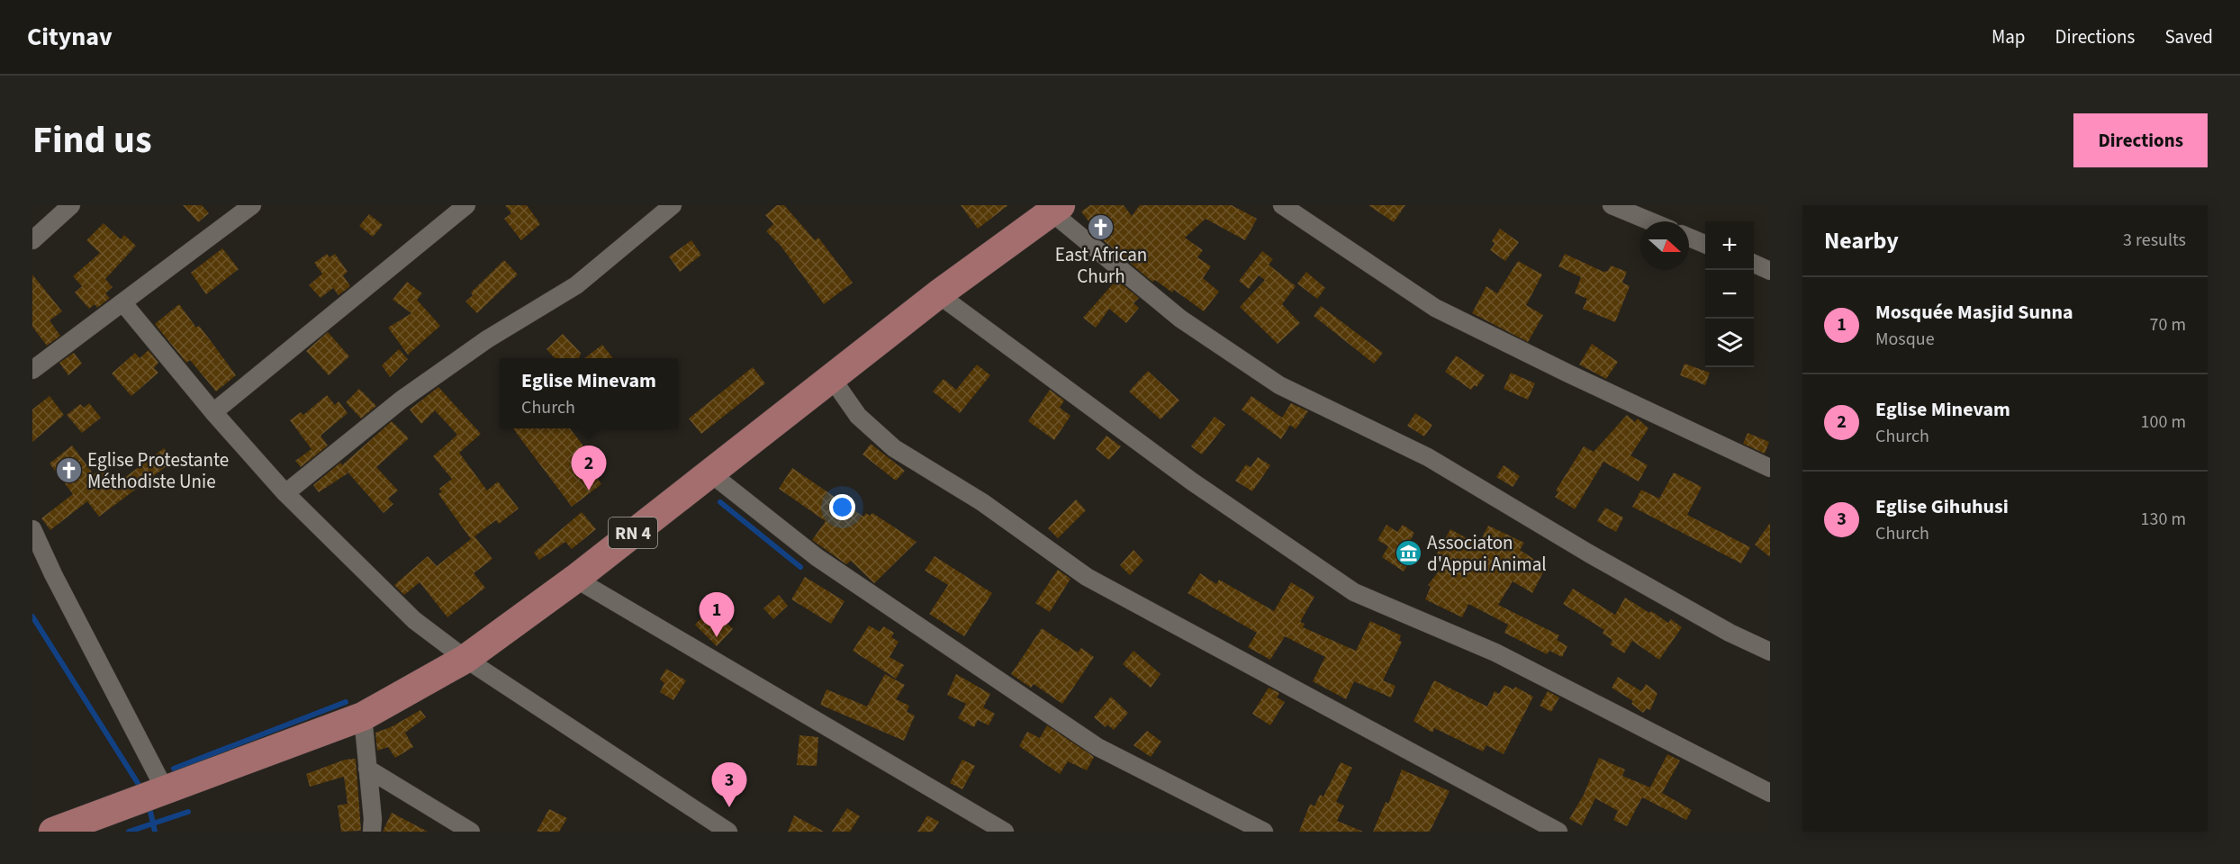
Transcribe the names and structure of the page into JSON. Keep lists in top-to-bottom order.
{
  "streets": {
    "main road": ["RN 4"]
  },
  "places": {
    "church": ["East African Churh", "Eglise Protestante Méthodiste Unie"],
    "museum": ["Associaton d'Appui Animal"]
  },
  "north": "right",
  "page": {
    "header": "Citynav",
    "nav": ["Map", "Directions", "Saved"],
    "title": "Find us",
    "buttons": "Directions",
    "heading": ["Nearby", "3 results"],
    "map_buttons": ["+", "−"],
    "list": [
      {
        "mark": "1",
        "name": "Mosquée Masjid Sunna",
        "note": "Mosque",
        "value": "70 m"
      },
      {
        "mark": "2",
        "name": "Eglise Minevam",
        "note": "Church",
        "value": "100 m"
      },
      {
        "mark": "3",
        "name": "Eglise Gihuhusi",
        "note": "Church",
        "value": "130 m"
      }
    ],
    "popup": ["Eglise Minevam", "Church"],
    "pins": ["2", "1", "3"]
  }
}
